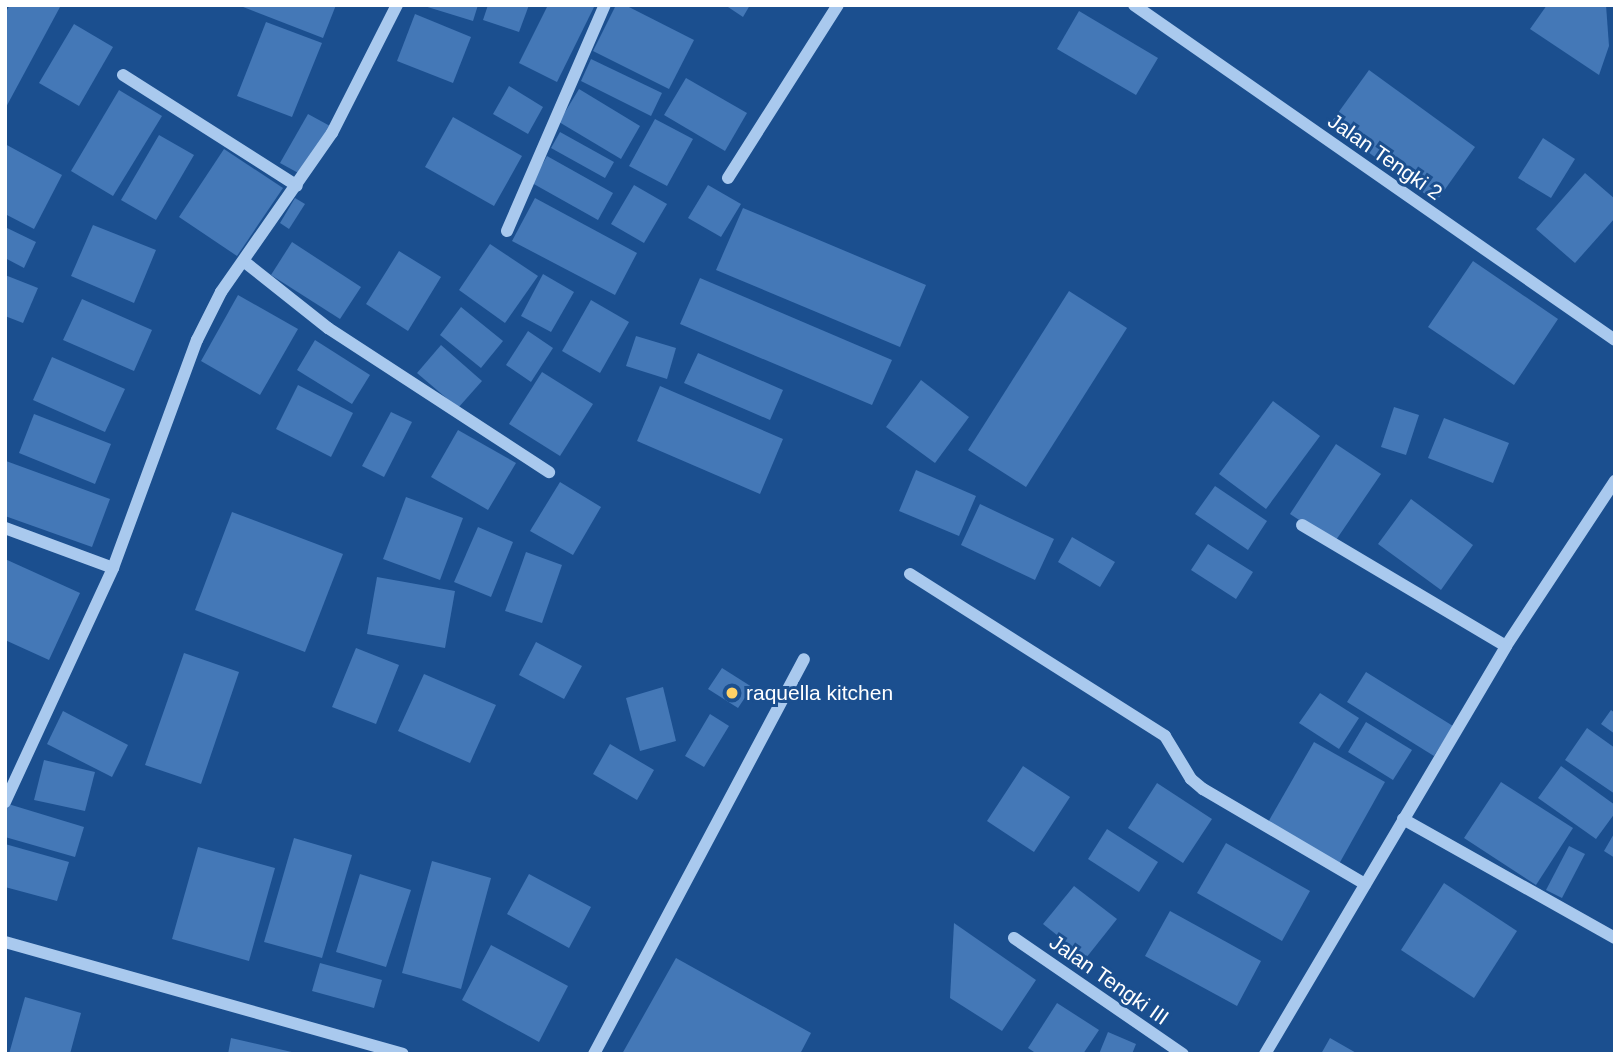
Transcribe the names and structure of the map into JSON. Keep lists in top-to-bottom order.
{
  "streets": {
    "street": ["Jalan Tengki 2", "Jalan Tengki III"]
  },
  "places": ["raquella kitchen"]
}
